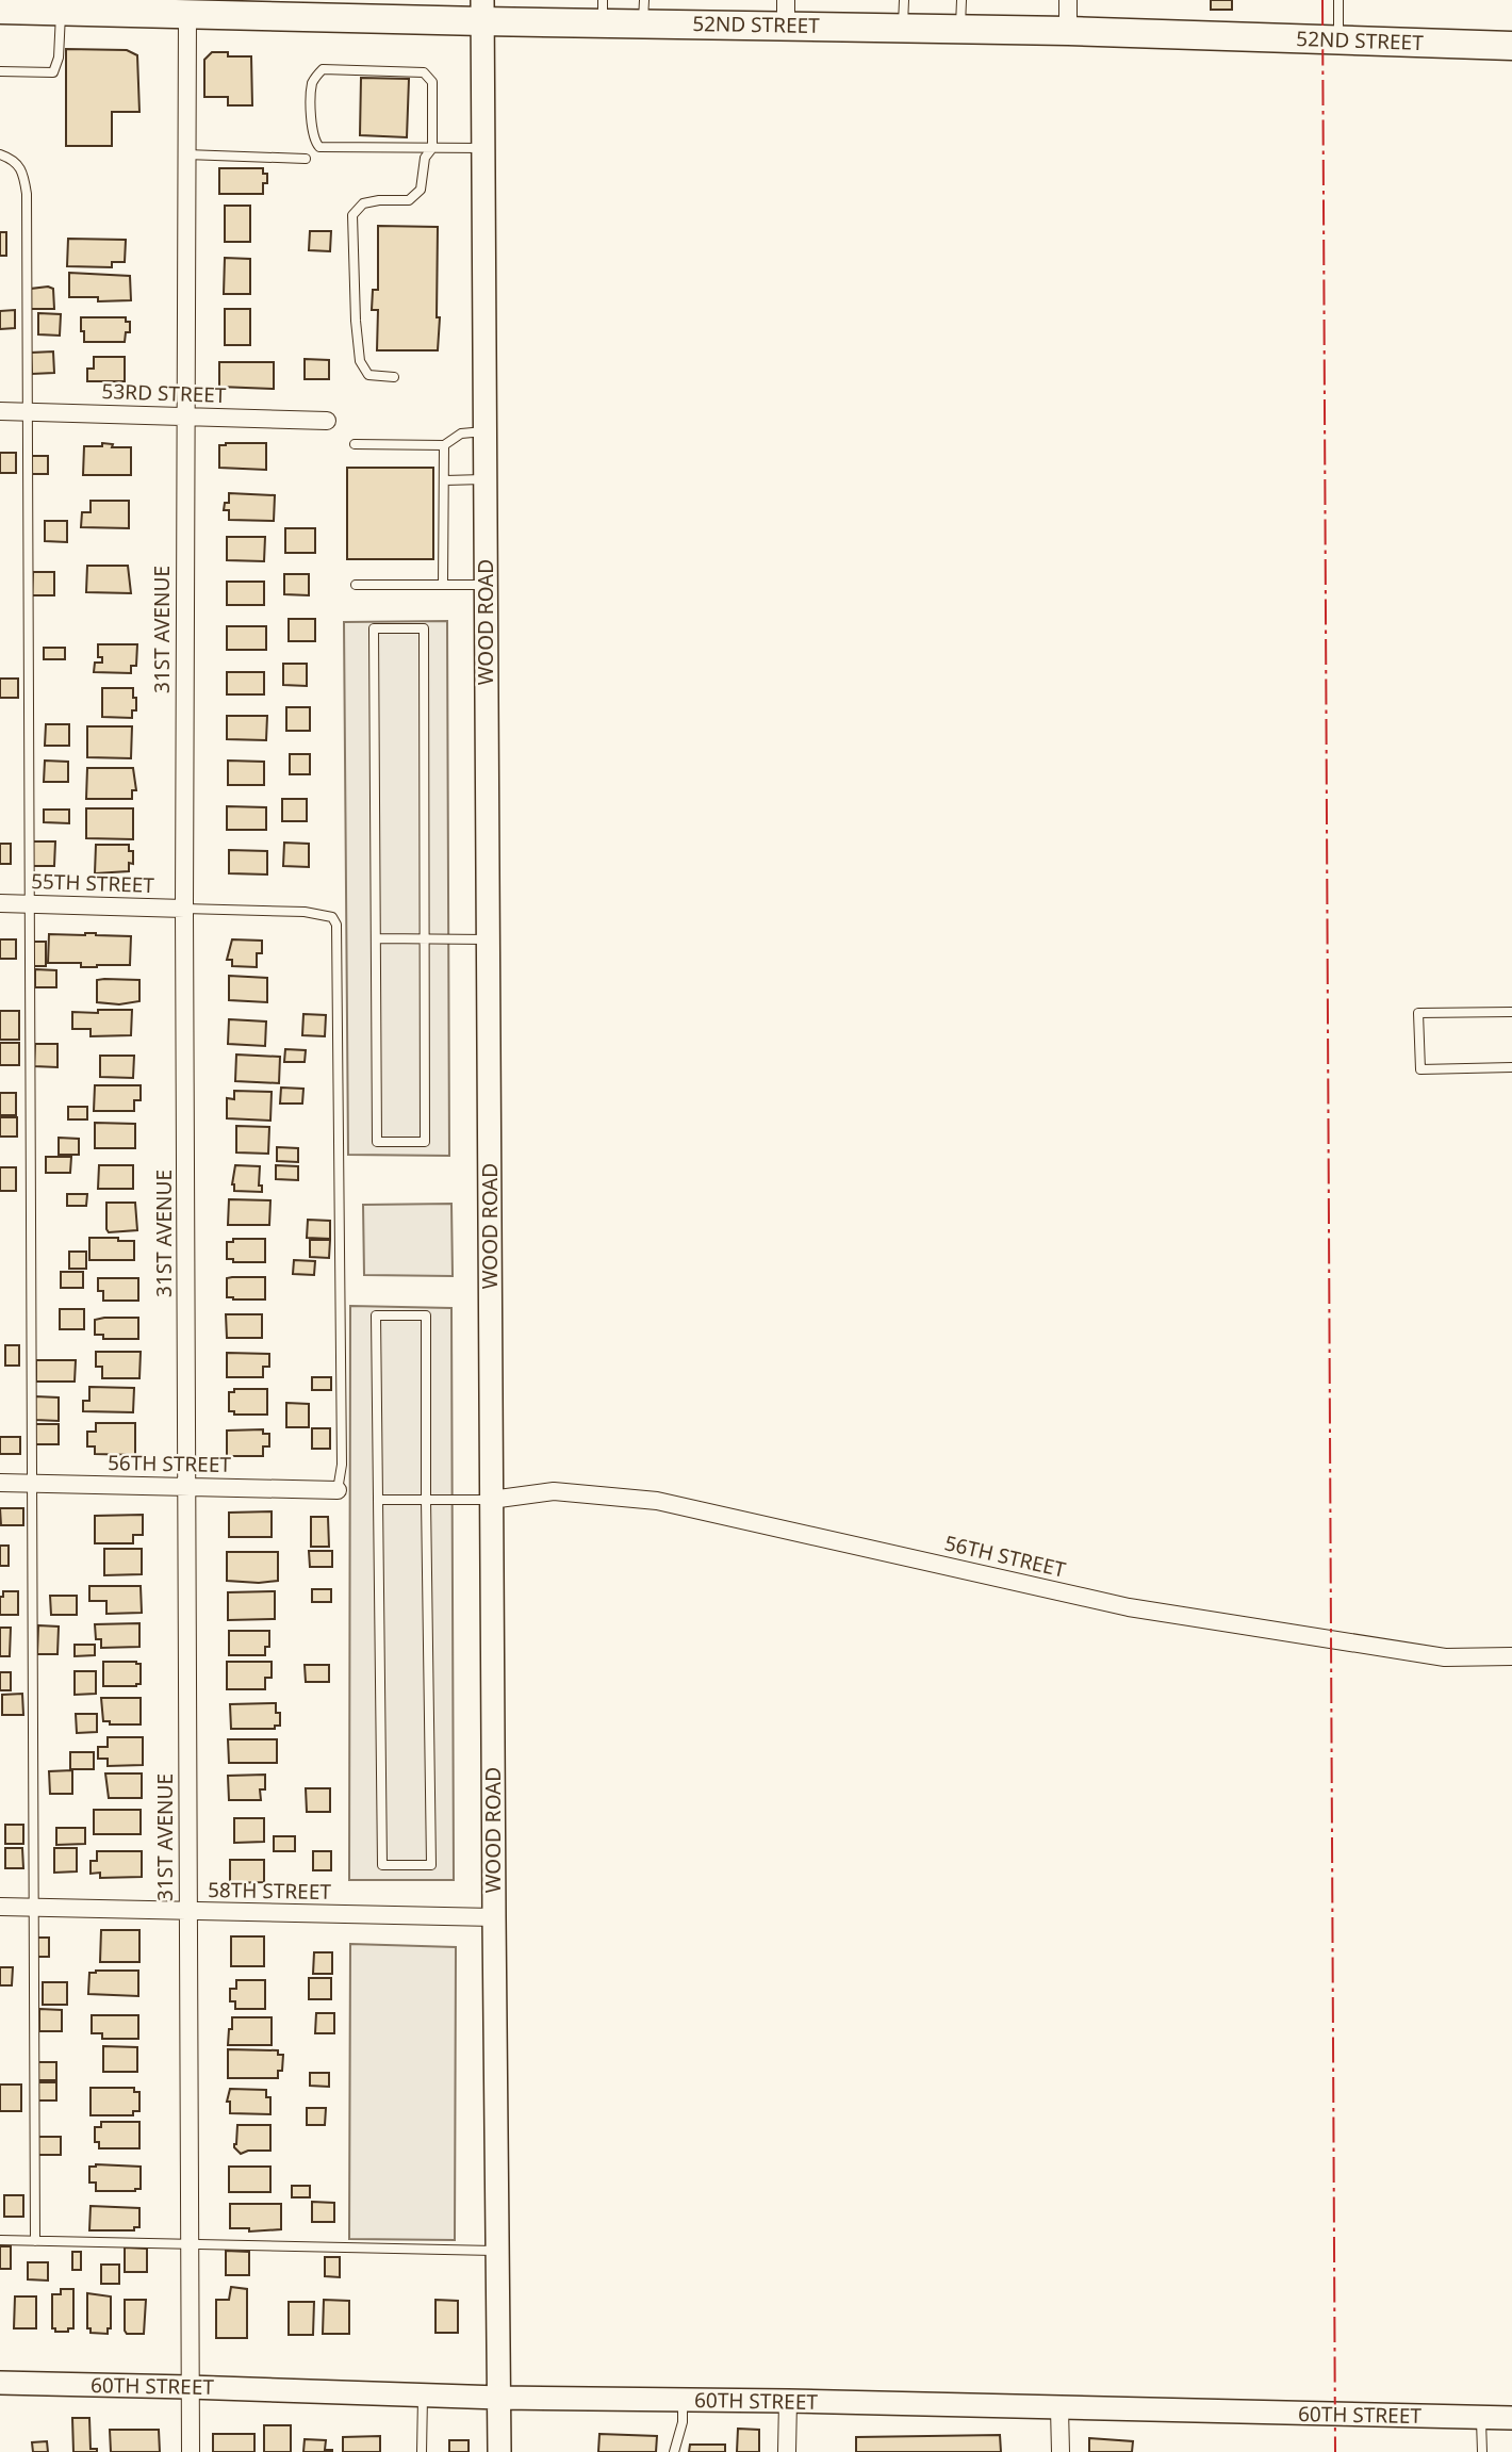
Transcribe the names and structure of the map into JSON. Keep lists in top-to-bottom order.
{
  "streets": {
    "main road": ["52ND STREET"],
    "street": [
      "53RD STREET",
      "WOOD ROAD",
      "31ST AVENUE",
      "55TH STREET",
      "56TH STREET",
      "58TH STREET",
      "60TH STREET"
    ]
  },
  "crossings": [
    ["52ND STREET", "WOOD ROAD"],
    ["52ND STREET", "31ST AVENUE"],
    ["53RD STREET", "31ST AVENUE"],
    ["WOOD ROAD", "56TH STREET"],
    ["WOOD ROAD", "58TH STREET"],
    ["WOOD ROAD", "60TH STREET"],
    ["31ST AVENUE", "55TH STREET"],
    ["31ST AVENUE", "56TH STREET"],
    ["31ST AVENUE", "58TH STREET"],
    ["31ST AVENUE", "60TH STREET"]
  ]
}
